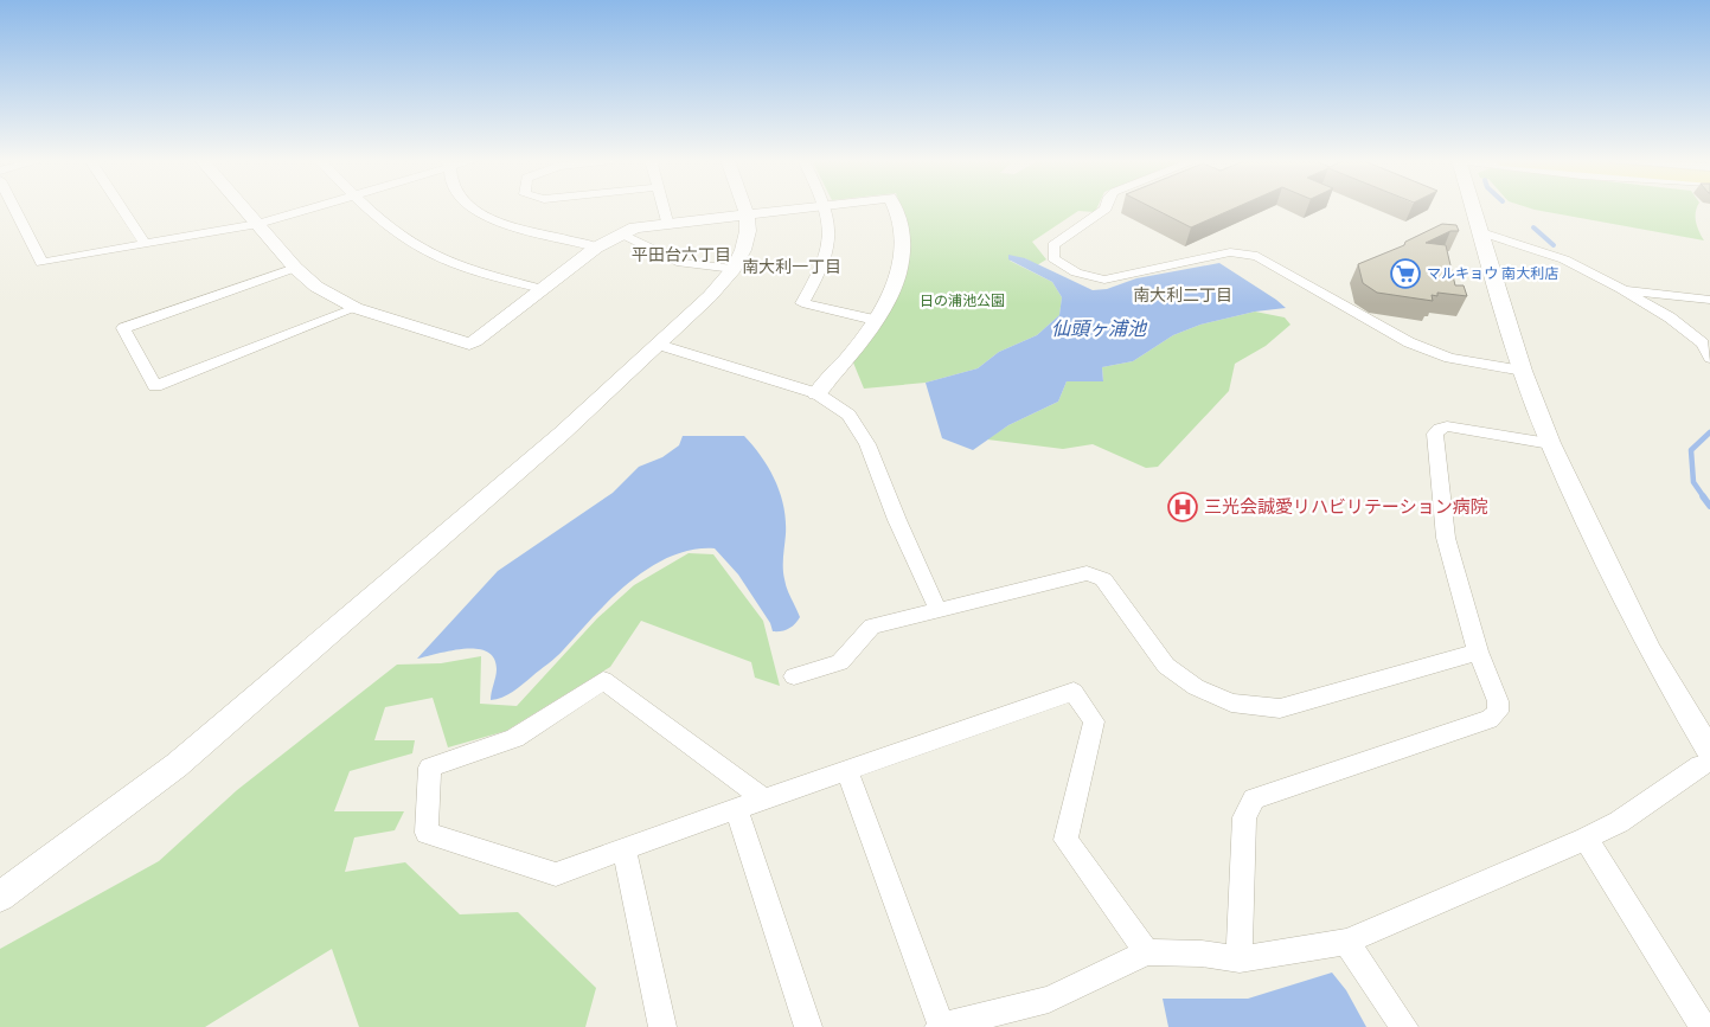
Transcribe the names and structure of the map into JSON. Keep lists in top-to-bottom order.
{
  "districts": ["平田台六丁目", "南大利一丁目", "南大利二丁目"],
  "water": ["仙頭ヶ浦池"],
  "parks": ["日の浦池公園"],
  "places": {
    "supermarket": ["マルキョウ 南大利店"],
    "hospital": ["三光会誠愛リハビリテーション病院"]
  }
}
